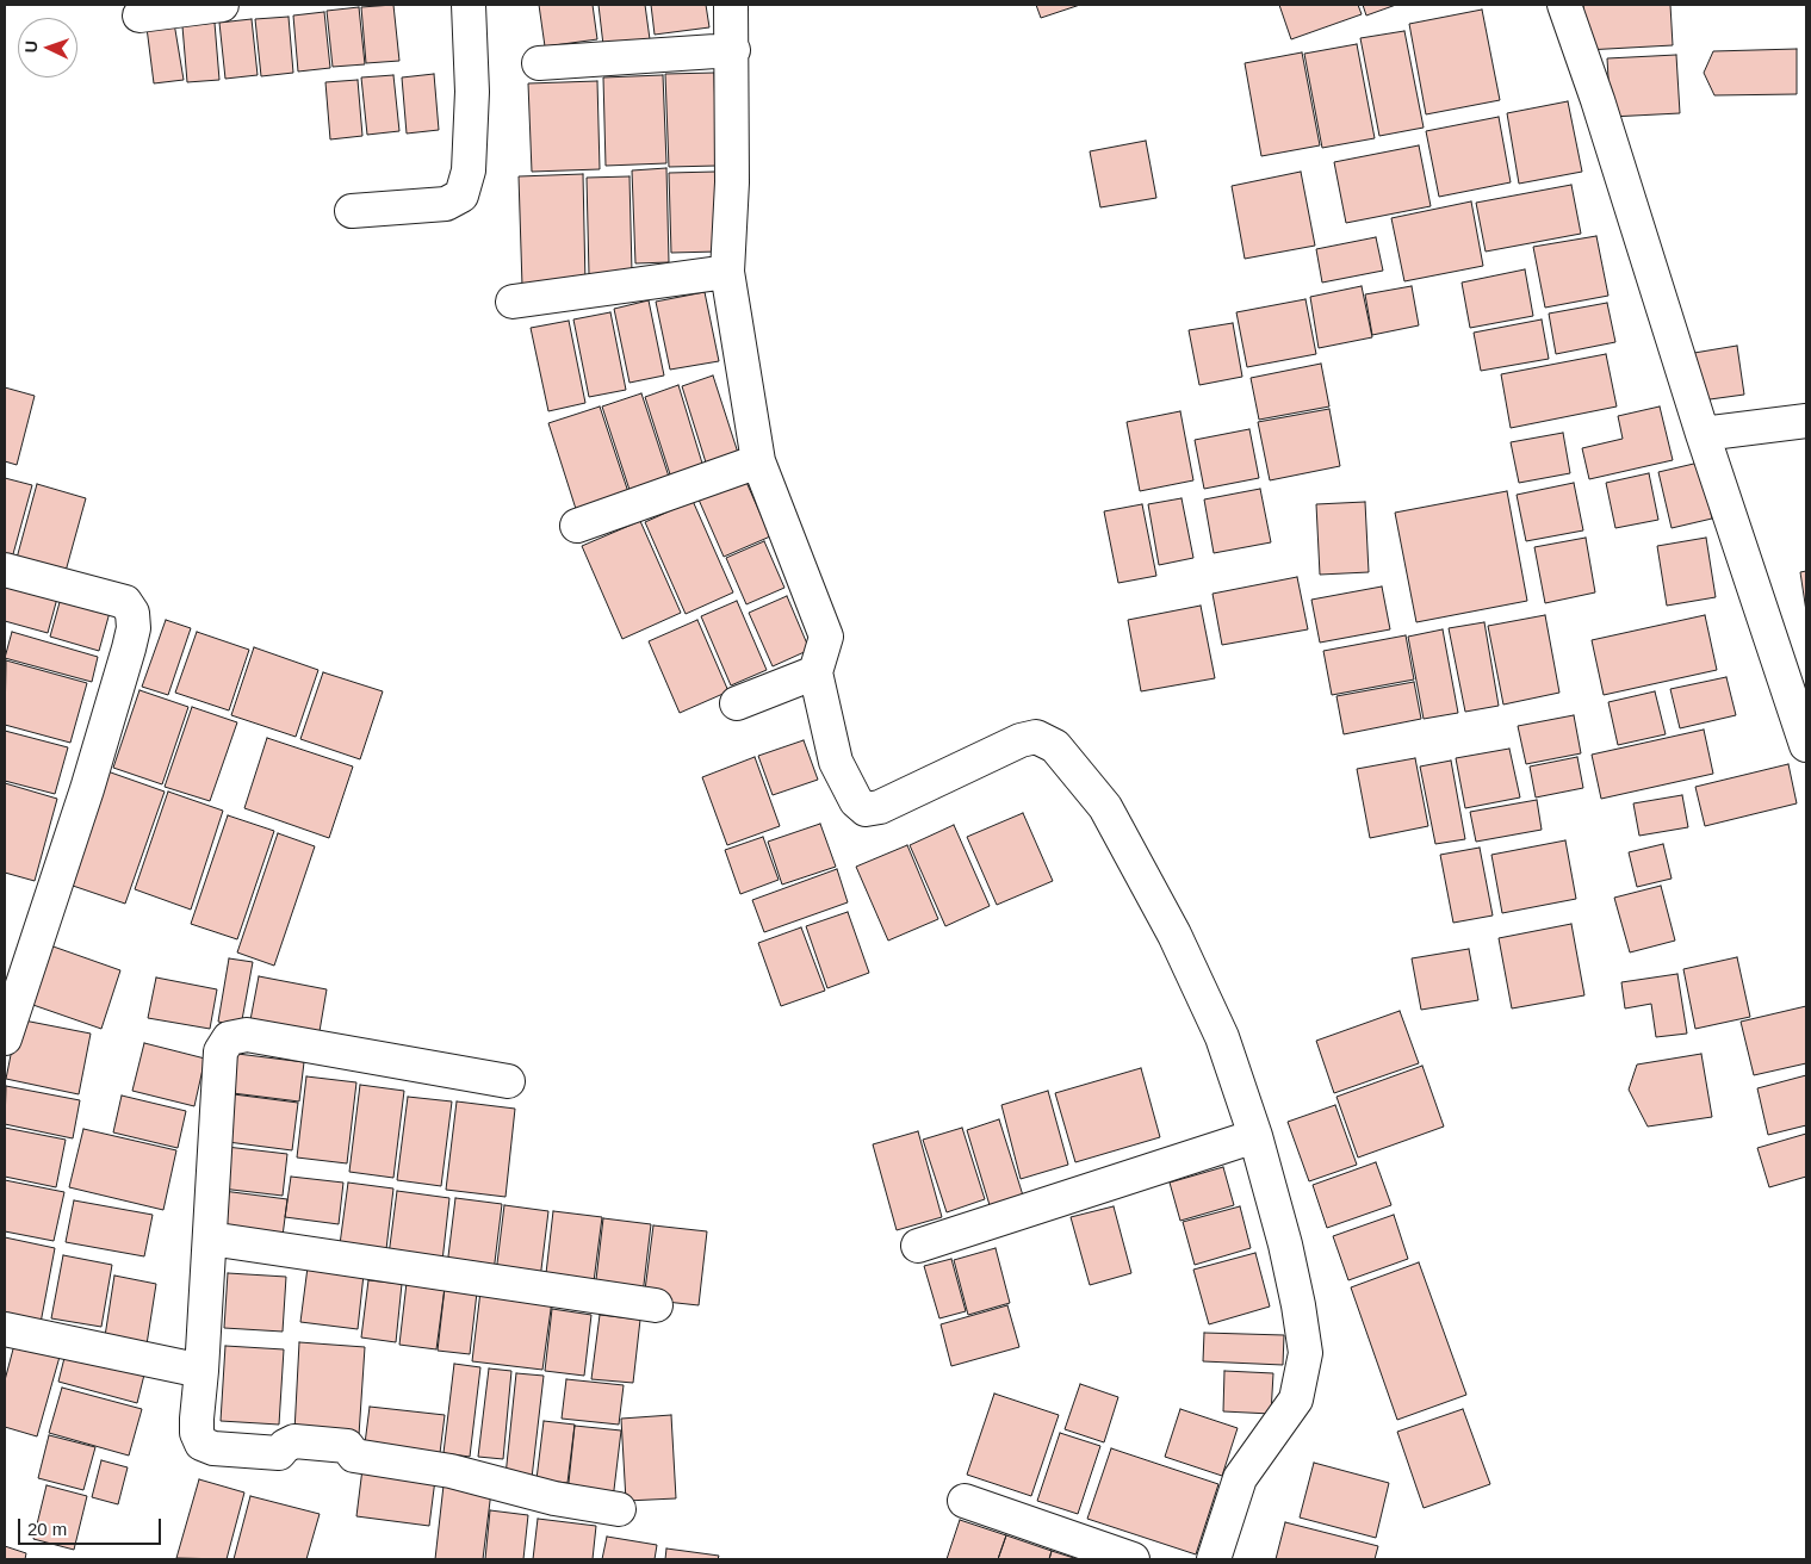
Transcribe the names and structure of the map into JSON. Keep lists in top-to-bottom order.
{
  "scale_bar": "20 m",
  "north": "left"
}
